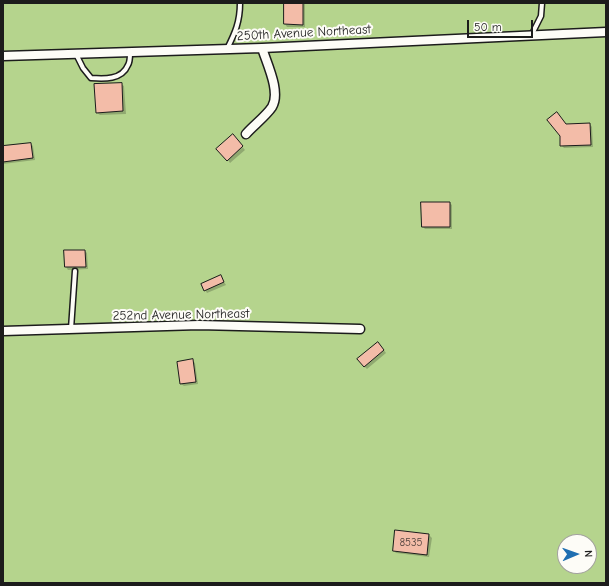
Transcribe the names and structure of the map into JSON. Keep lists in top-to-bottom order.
{
  "streets": {
    "street": ["250th Avenue Northeast", "252nd Avenue Northeast"]
  },
  "house_numbers": ["8535"],
  "scale_bar": "50 m",
  "north": "right"
}
